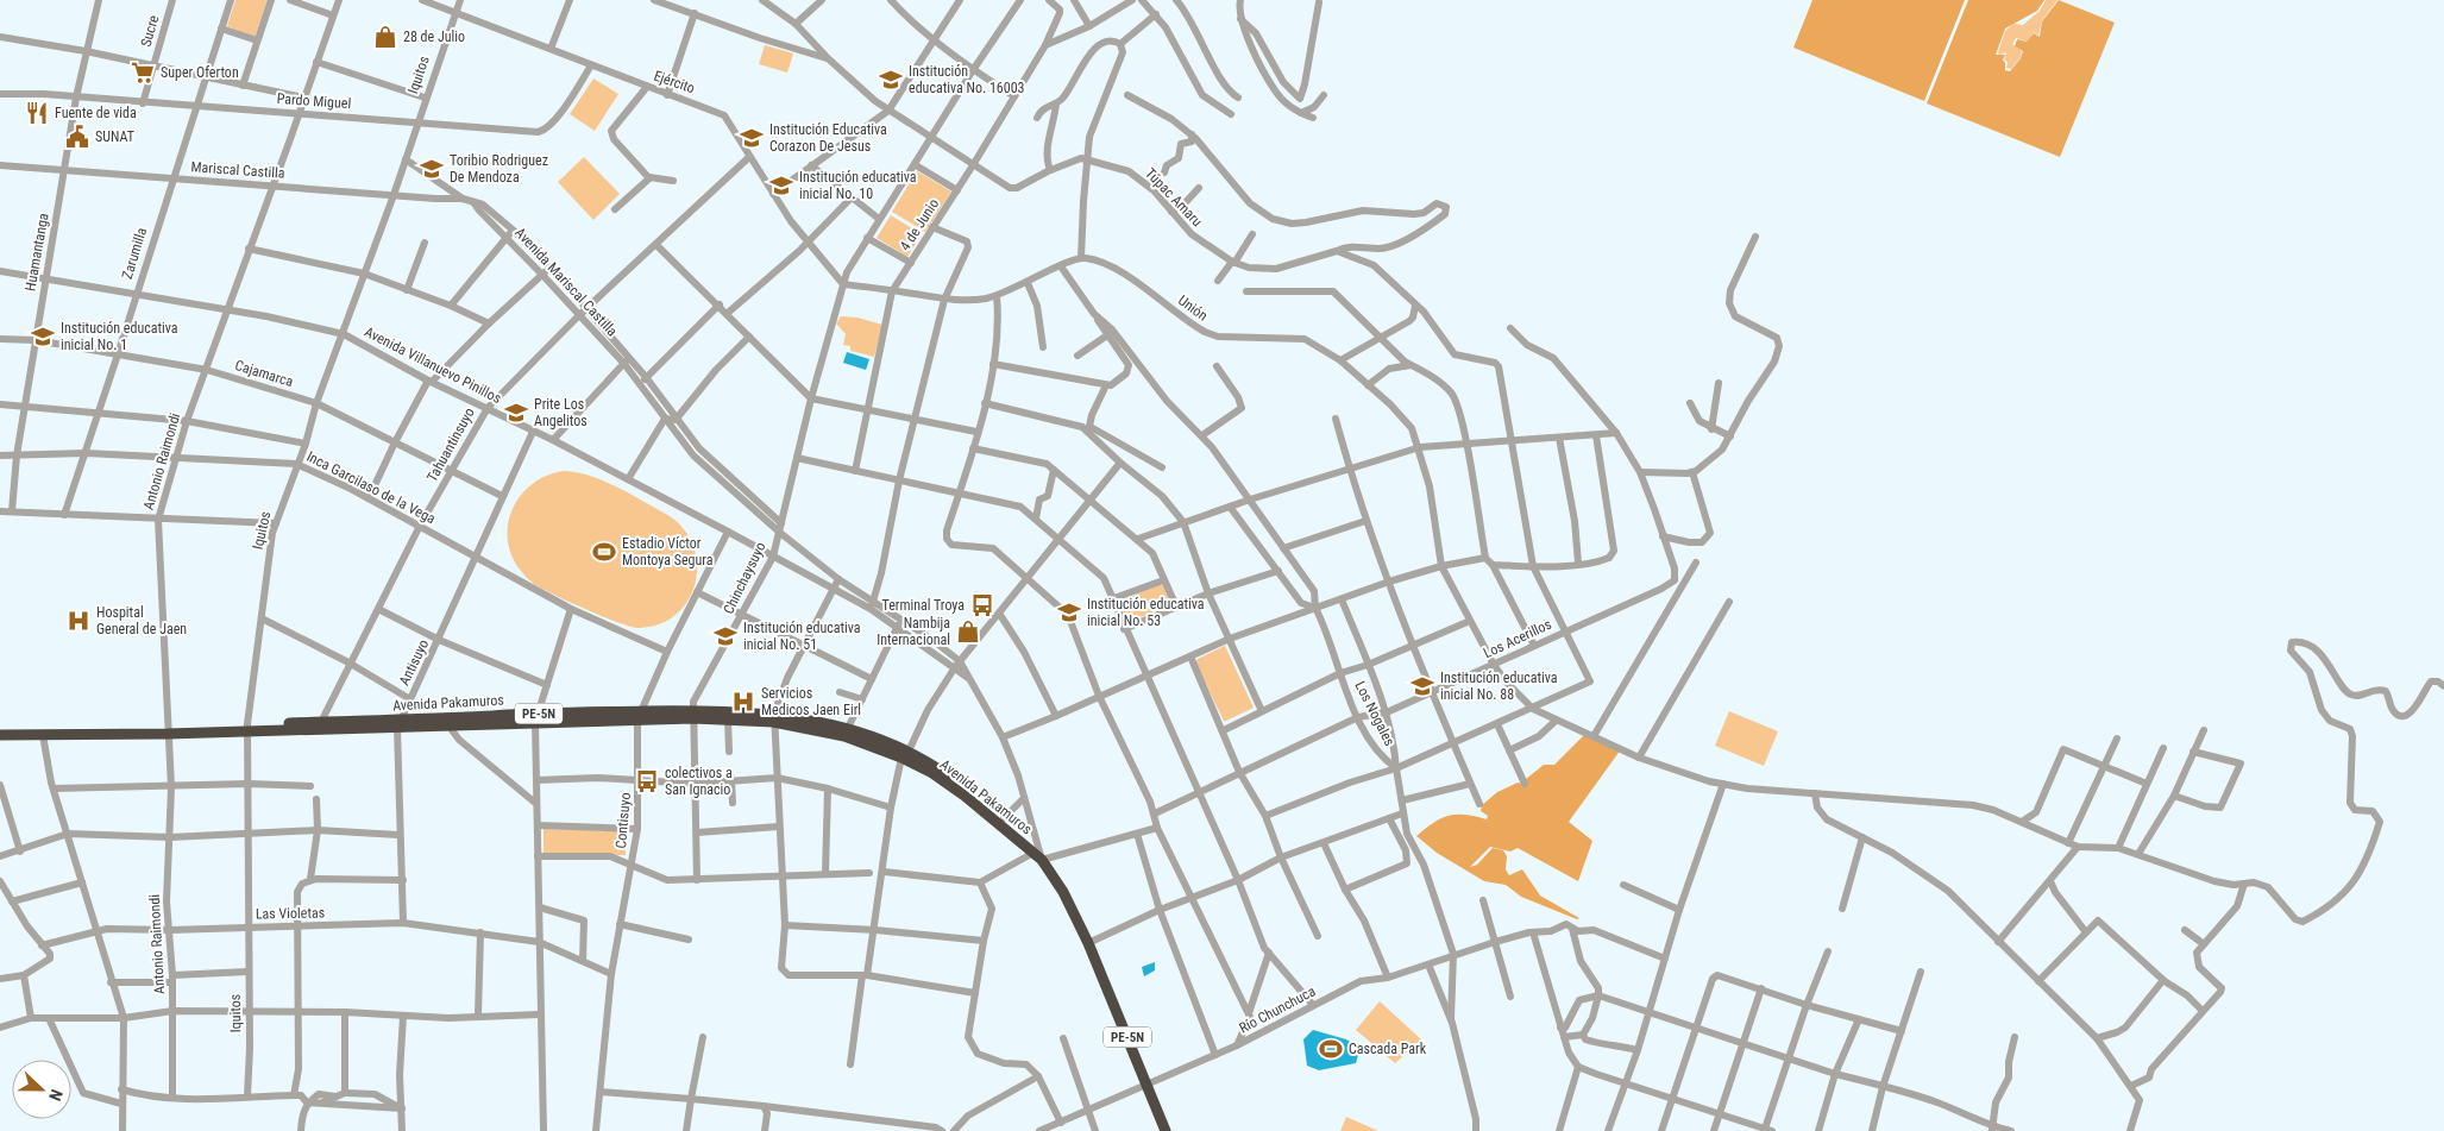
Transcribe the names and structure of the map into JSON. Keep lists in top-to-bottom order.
{
  "streets": {
    "highway": ["Avenida Pakamuros", "PE-5N"],
    "street": [
      "Sucre",
      "Iquitos",
      "Ejército",
      "Pardo Miguel",
      "Mariscal Castilla",
      "Túpac Amaru",
      "4 de Junio",
      "Huamantanga",
      "Zarumilla",
      "Avenida Mariscal Castilla",
      "Unión",
      "Avenida Villanuevo Pinillos",
      "Cajamarca",
      "Tahuantinsuyo",
      "Antonio Raimondi",
      "Inca Garcilaso de la Vega",
      "Chinchaysuyo",
      "Los Acerillos",
      "Antisuyo",
      "Los Nogales",
      "Contisuyo",
      "Las Violetas",
      "Río Chunchuca"
    ]
  },
  "crossings": [
    ["Sucre", "Pardo Miguel"],
    ["Iquitos", "Ejército"],
    ["Iquitos", "Pardo Miguel"],
    ["Iquitos", "Mariscal Castilla"],
    ["Iquitos", "Avenida Villanuevo Pinillos"],
    ["Iquitos", "Cajamarca"],
    ["Iquitos", "Inca Garcilaso de la Vega"],
    ["Iquitos", "Avenida Pakamuros"],
    ["Iquitos", "Las Violetas"],
    ["Ejército", "Pardo Miguel"],
    ["Ejército", "Tahuantinsuyo"],
    ["Ejército", "Chinchaysuyo"],
    ["Pardo Miguel", "Huamantanga"],
    ["Pardo Miguel", "Zarumilla"],
    ["Pardo Miguel", "Antonio Raimondi"],
    ["Mariscal Castilla", "Huamantanga"],
    ["Mariscal Castilla", "Zarumilla"],
    ["Mariscal Castilla", "Avenida Mariscal Castilla"],
    ["Mariscal Castilla", "Antonio Raimondi"],
    ["Túpac Amaru", "4 de Junio"],
    ["Túpac Amaru", "Chinchaysuyo"],
    ["Huamantanga", "Avenida Villanuevo Pinillos"],
    ["Huamantanga", "Cajamarca"],
    ["Huamantanga", "Inca Garcilaso de la Vega"],
    ["Zarumilla", "Avenida Villanuevo Pinillos"],
    ["Zarumilla", "Cajamarca"],
    ["Zarumilla", "Inca Garcilaso de la Vega"],
    ["Avenida Mariscal Castilla", "Avenida Villanuevo Pinillos"],
    ["Avenida Mariscal Castilla", "Tahuantinsuyo"],
    ["Avenida Mariscal Castilla", "Chinchaysuyo"],
    ["Unión", "Los Acerillos"],
    ["Avenida Villanuevo Pinillos", "Tahuantinsuyo"],
    ["Avenida Villanuevo Pinillos", "Antonio Raimondi"],
    ["Avenida Villanuevo Pinillos", "Chinchaysuyo"],
    ["Avenida Villanuevo Pinillos", "Antisuyo"],
    ["Avenida Villanuevo Pinillos", "Contisuyo"],
    ["Cajamarca", "Tahuantinsuyo"],
    ["Cajamarca", "Antonio Raimondi"],
    ["Cajamarca", "Antisuyo"],
    ["Tahuantinsuyo", "Inca Garcilaso de la Vega"],
    ["Tahuantinsuyo", "Avenida Pakamuros"],
    ["Antonio Raimondi", "Inca Garcilaso de la Vega"],
    ["Antonio Raimondi", "Avenida Pakamuros"],
    ["Antonio Raimondi", "Las Violetas"],
    ["Inca Garcilaso de la Vega", "Antisuyo"],
    ["Inca Garcilaso de la Vega", "Contisuyo"],
    ["Chinchaysuyo", "Avenida Pakamuros"],
    ["Los Acerillos", "Los Nogales"],
    ["Antisuyo", "Avenida Pakamuros"],
    ["Antisuyo", "Las Violetas"],
    ["Avenida Pakamuros", "Contisuyo"],
    ["Avenida Pakamuros", "Río Chunchuca"],
    ["Contisuyo", "Las Violetas"]
  ],
  "places": {
    "shop": ["28 de Julio", "Nambija Internacional"],
    "supermarket": ["Super Oferton"],
    "school or university": [
      "Institución educativa No. 16003",
      "Institución Educativa Corazon De Jesus",
      "Toribio Rodriguez De Mendoza",
      "Institución educativa inicial No. 10",
      "Institución educativa inicial No. 1",
      "Prite Los Angelitos",
      "Institución educativa inicial No. 53",
      "Institución educativa inicial No. 51",
      "Institución educativa inicial No. 88"
    ],
    "restaurant": ["Fuente de vida"],
    "public building": ["SUNAT"],
    "sports": ["Estadio Víctor Montoya Segura", "Cascada Park"],
    "bus stop": ["Terminal Troya", "colectivos a San Ignacio"],
    "hospital": ["Hospital General de Jaen", "Servicios Medicos Jaen Eirl"]
  },
  "north": "right"
}
